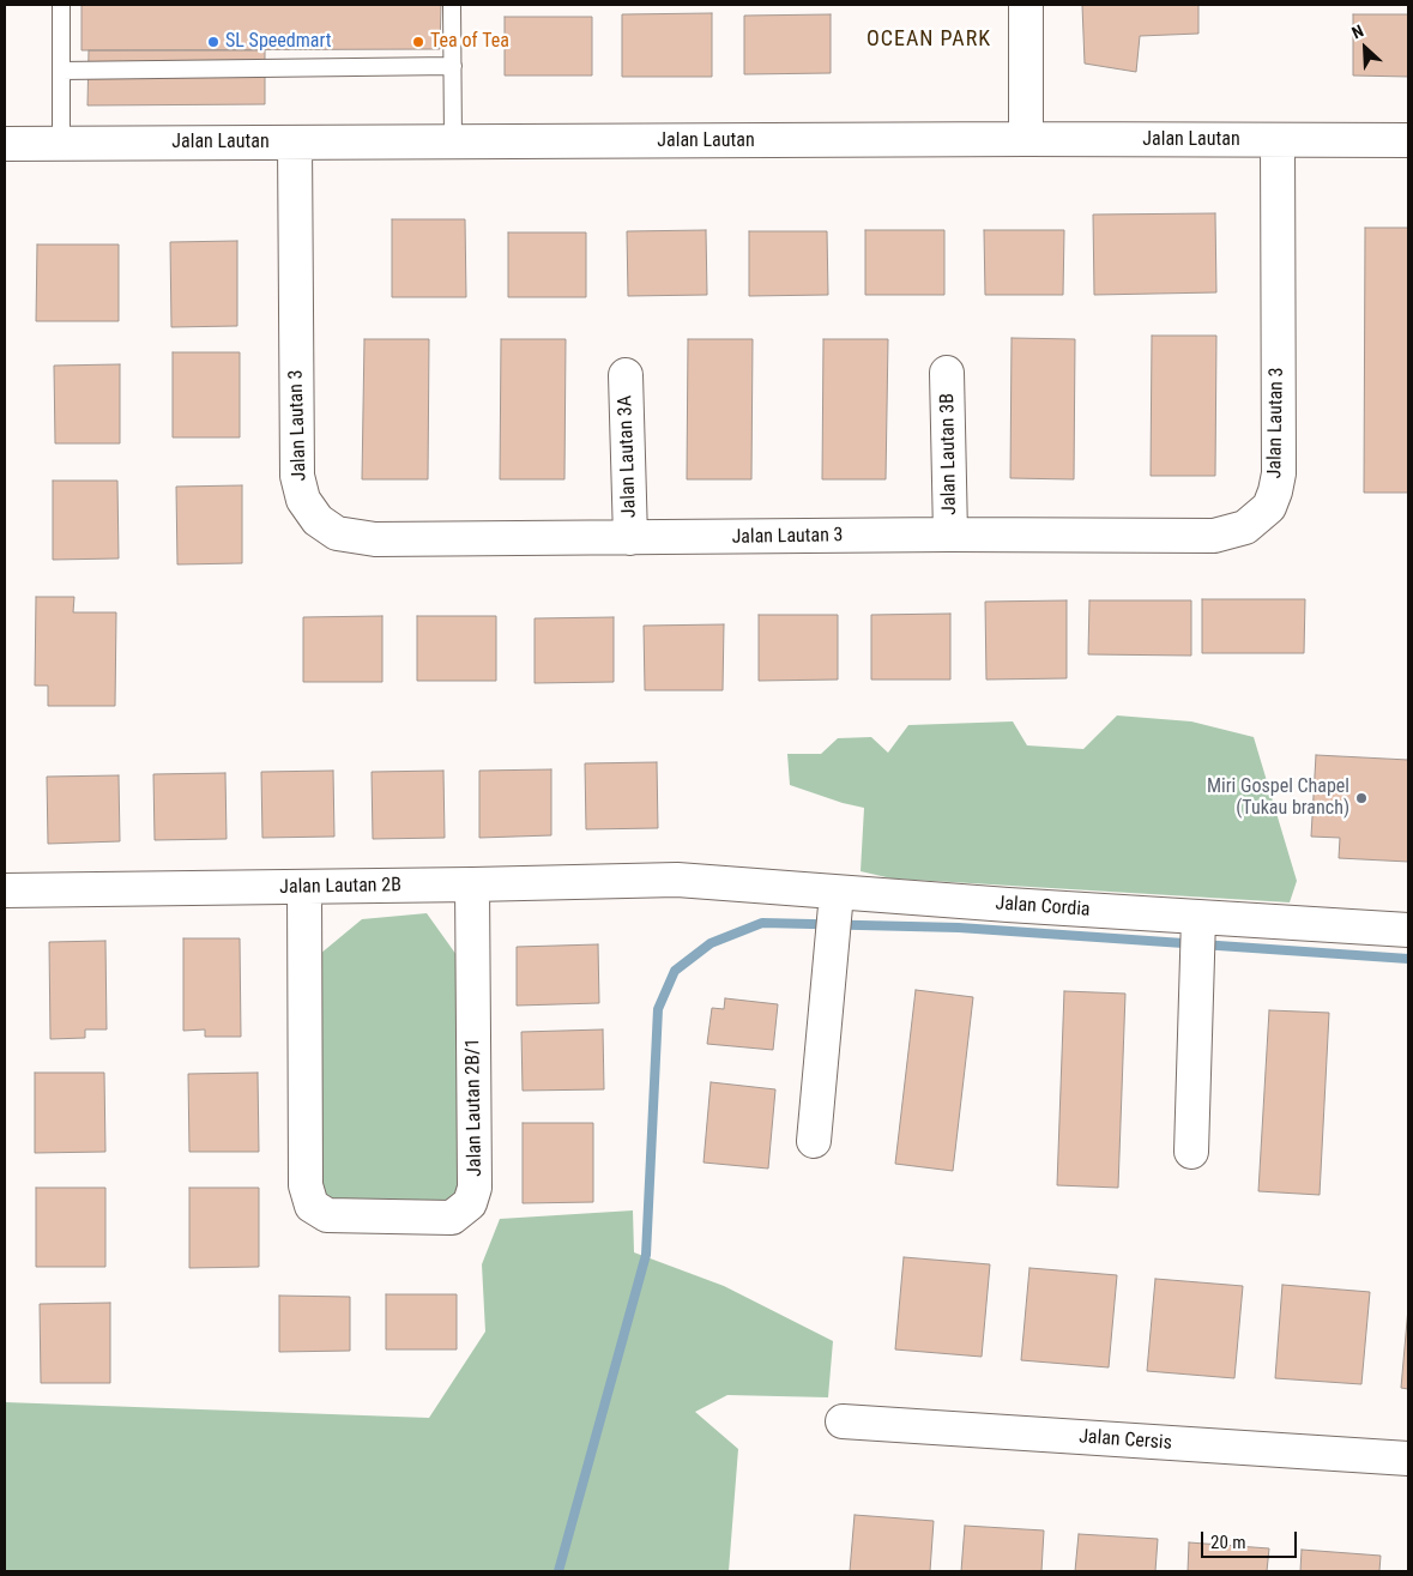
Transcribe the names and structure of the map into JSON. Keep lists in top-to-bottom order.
{
  "streets": {
    "street": [
      "Jalan Lautan",
      "Jalan Lautan 3",
      "Jalan Lautan 3B",
      "Jalan Lautan 3A",
      "Jalan Lautan 2B",
      "Jalan Cordia",
      "Jalan Lautan 2B/1",
      "Jalan Cersis"
    ]
  },
  "crossings": [
    ["Jalan Lautan", "Jalan Lautan 3"],
    ["Jalan Lautan 3", "Jalan Lautan 3B"],
    ["Jalan Lautan 3", "Jalan Lautan 3A"],
    ["Jalan Lautan 2B", "Jalan Cordia"],
    ["Jalan Lautan 2B", "Jalan Lautan 2B/1"]
  ],
  "districts": ["OCEAN PARK"],
  "places": ["SL Speedmart", "Tea of Tea", "Miri Gospel Chapel (Tukau branch)"],
  "scale_bar": "20 m",
  "north": "top left"
}
